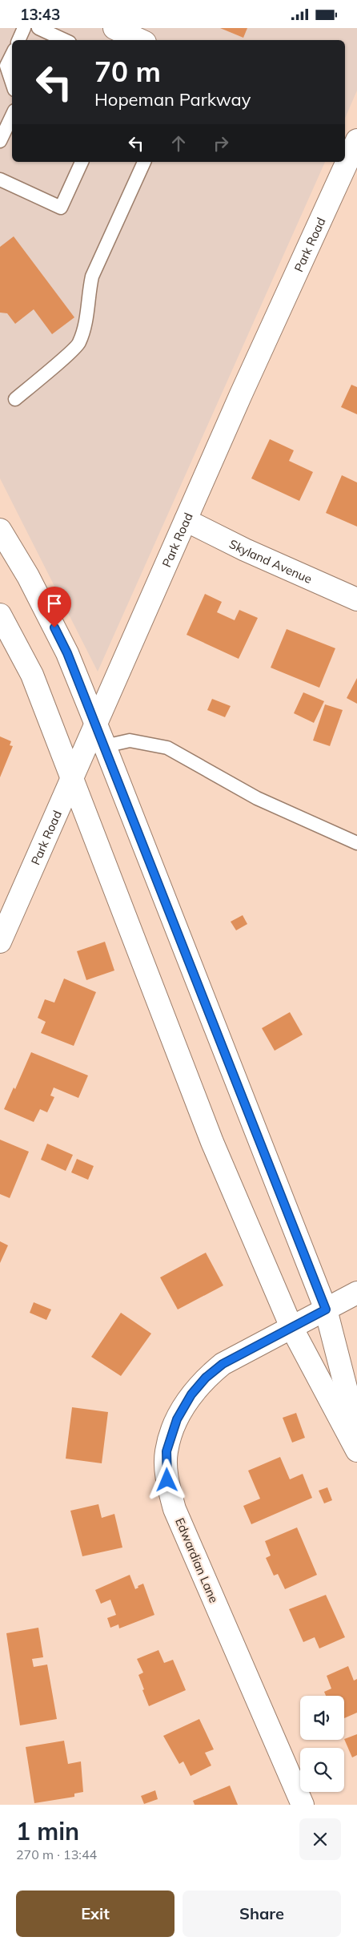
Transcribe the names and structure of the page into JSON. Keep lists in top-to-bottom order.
{
  "streets": {
    "main road": ["Park Road", "Skyland Avenue", "Edwardian Lane"]
  },
  "crossings": [
    ["Park Road", "Skyland Avenue"]
  ],
  "page": {
    "status": "13:43",
    "turn": ["70 m", "Hopeman Parkway"],
    "heading": ["1 min", "270 m · 13:44"],
    "buttons": ["Exit", "Share"]
  }
}
